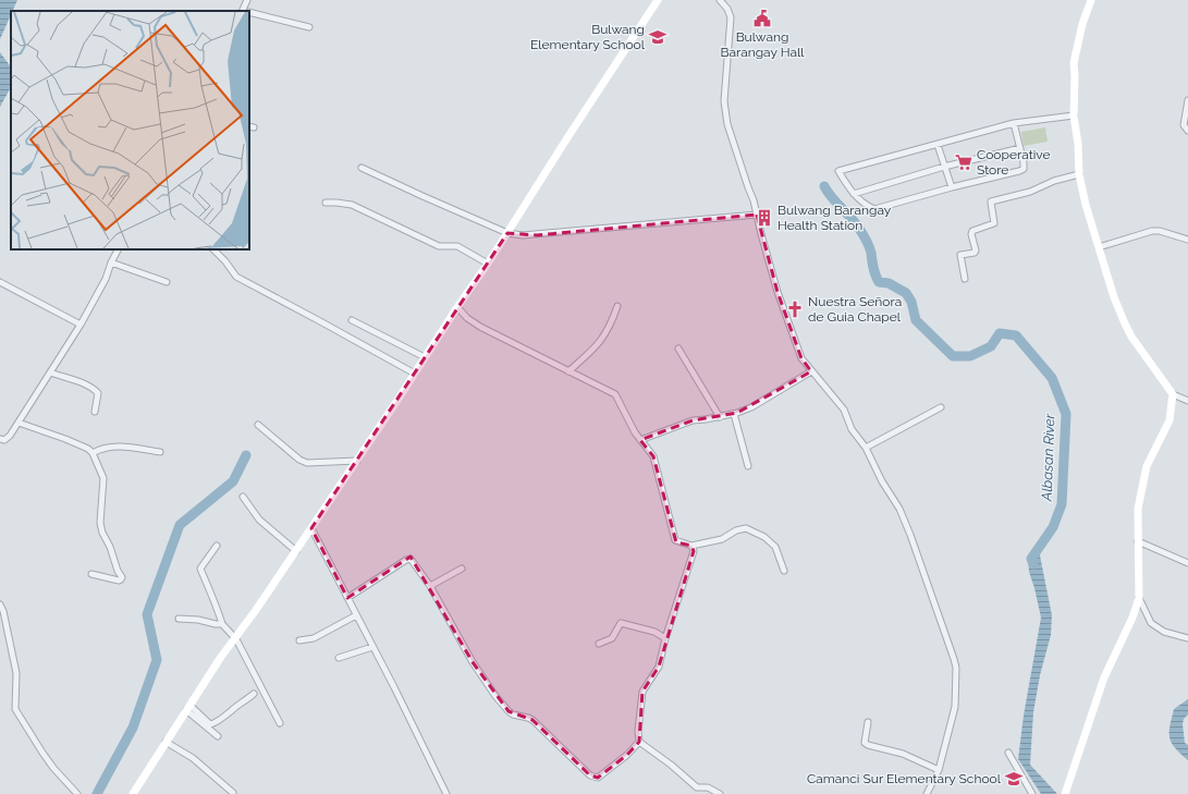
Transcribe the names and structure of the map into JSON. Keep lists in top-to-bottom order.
{
  "water": ["Albasan River"],
  "places": {
    "public building": ["Bulwang Barangay Hall"],
    "school or university": ["Bulwang Elementary School", "Camanci Sur Elementary School"],
    "supermarket": ["Cooperative Store"],
    "building": ["Bulwang Barangay Health Station"],
    "church": ["Nuestra Señora de Guia Chapel"]
  }
}
